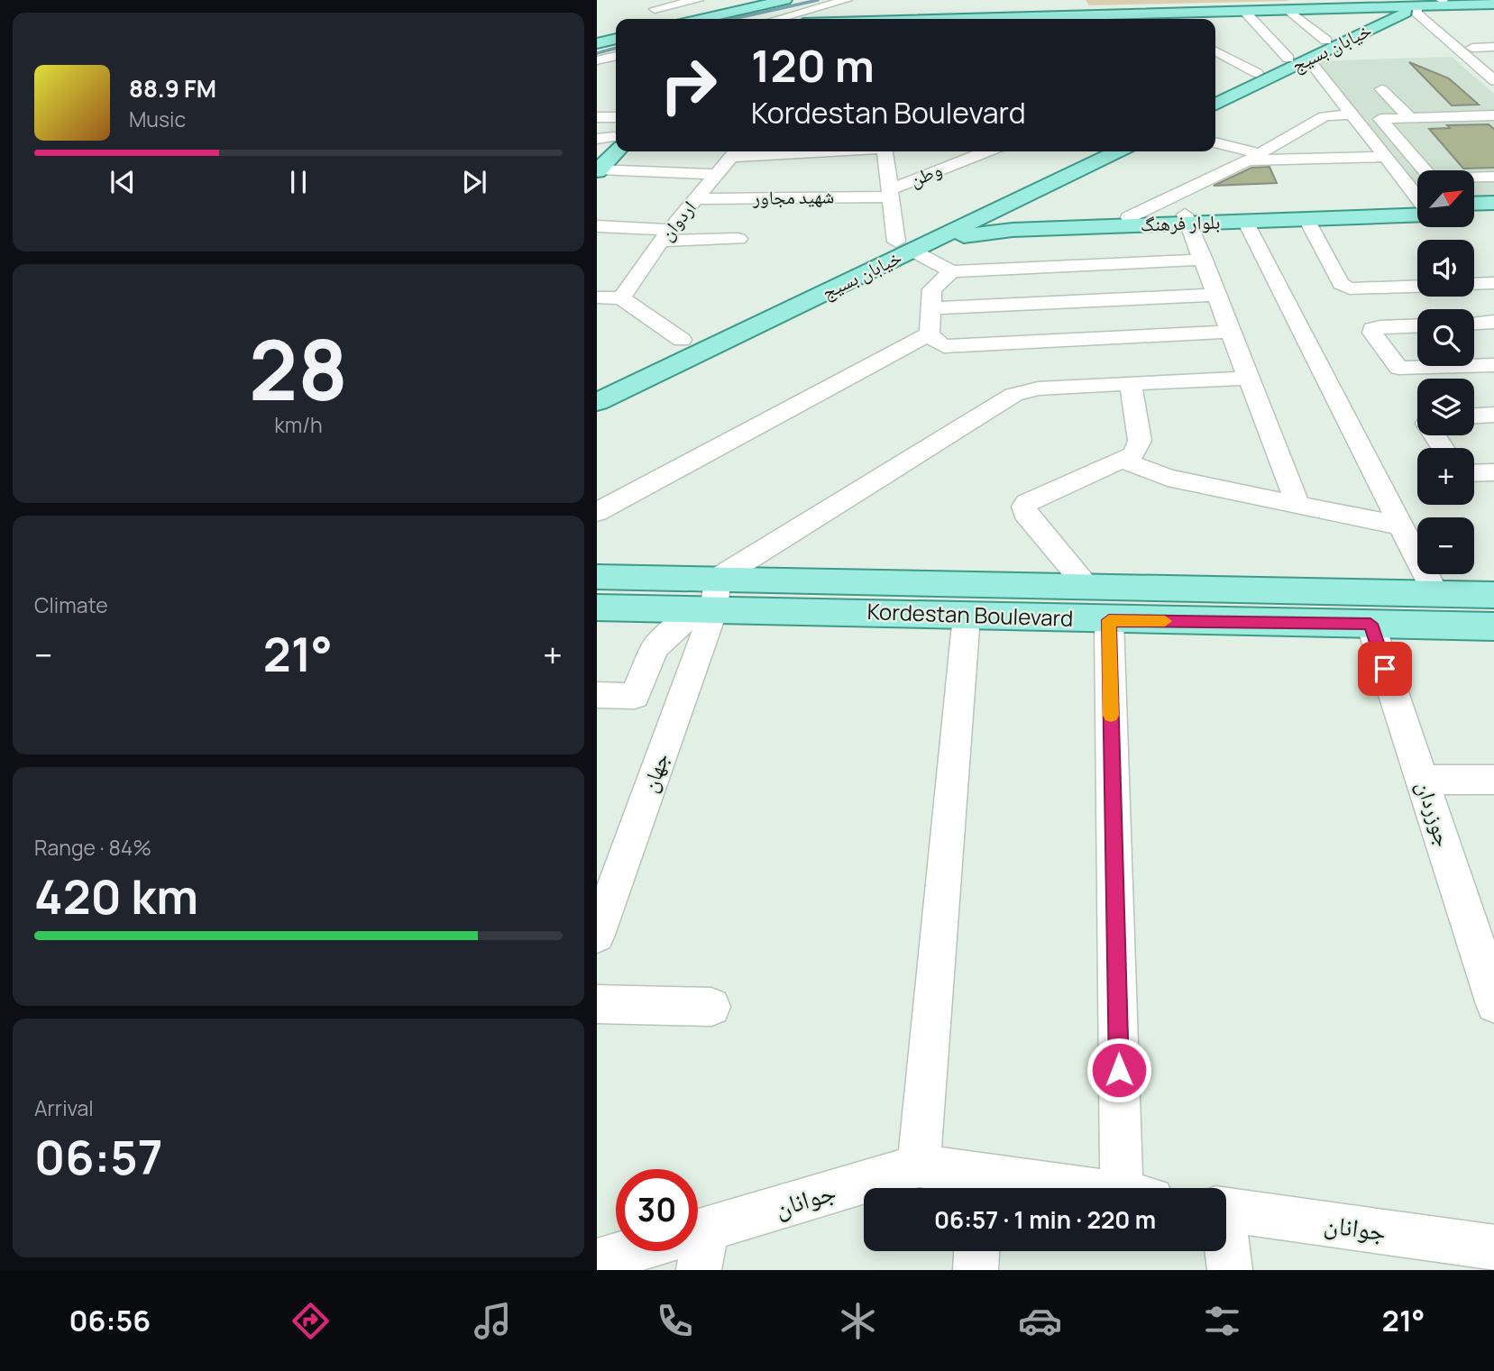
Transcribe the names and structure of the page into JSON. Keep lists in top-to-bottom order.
{
  "streets": {
    "main road": ["خیابان بسیج", "بلوار فرهنگ", "Kordestan Boulevard"],
    "street": [
      "وطن",
      "شهید مجاور",
      "اردوان",
      "جهان",
      "جوزردان",
      "جوانان"
    ]
  },
  "crossings": [
    ["خیابان بسیج", "بلوار فرهنگ"],
    ["وطن", "شهید مجاور"],
    ["شهید مجاور", "اردوان"],
    ["Kordestan Boulevard", "جهان"],
    ["Kordestan Boulevard", "جوزردان"]
  ],
  "north": "top right",
  "page": {
    "turn": ["120 m", "Kordestan Boulevard"],
    "song": ["88.9 FM", "Music"],
    "map_buttons": ["+", "−"],
    "tile": [
      ["28", "km/h"],
      "Climate",
      ["Range · 84%", "420 km"],
      ["Arrival", "06:57"]
    ],
    "heat": ["−", "21°", "+"],
    "limit": "30",
    "trip": "06:57 · 1 min · 220 m",
    "tabs": ["06:56", "21°"]
  }
}
